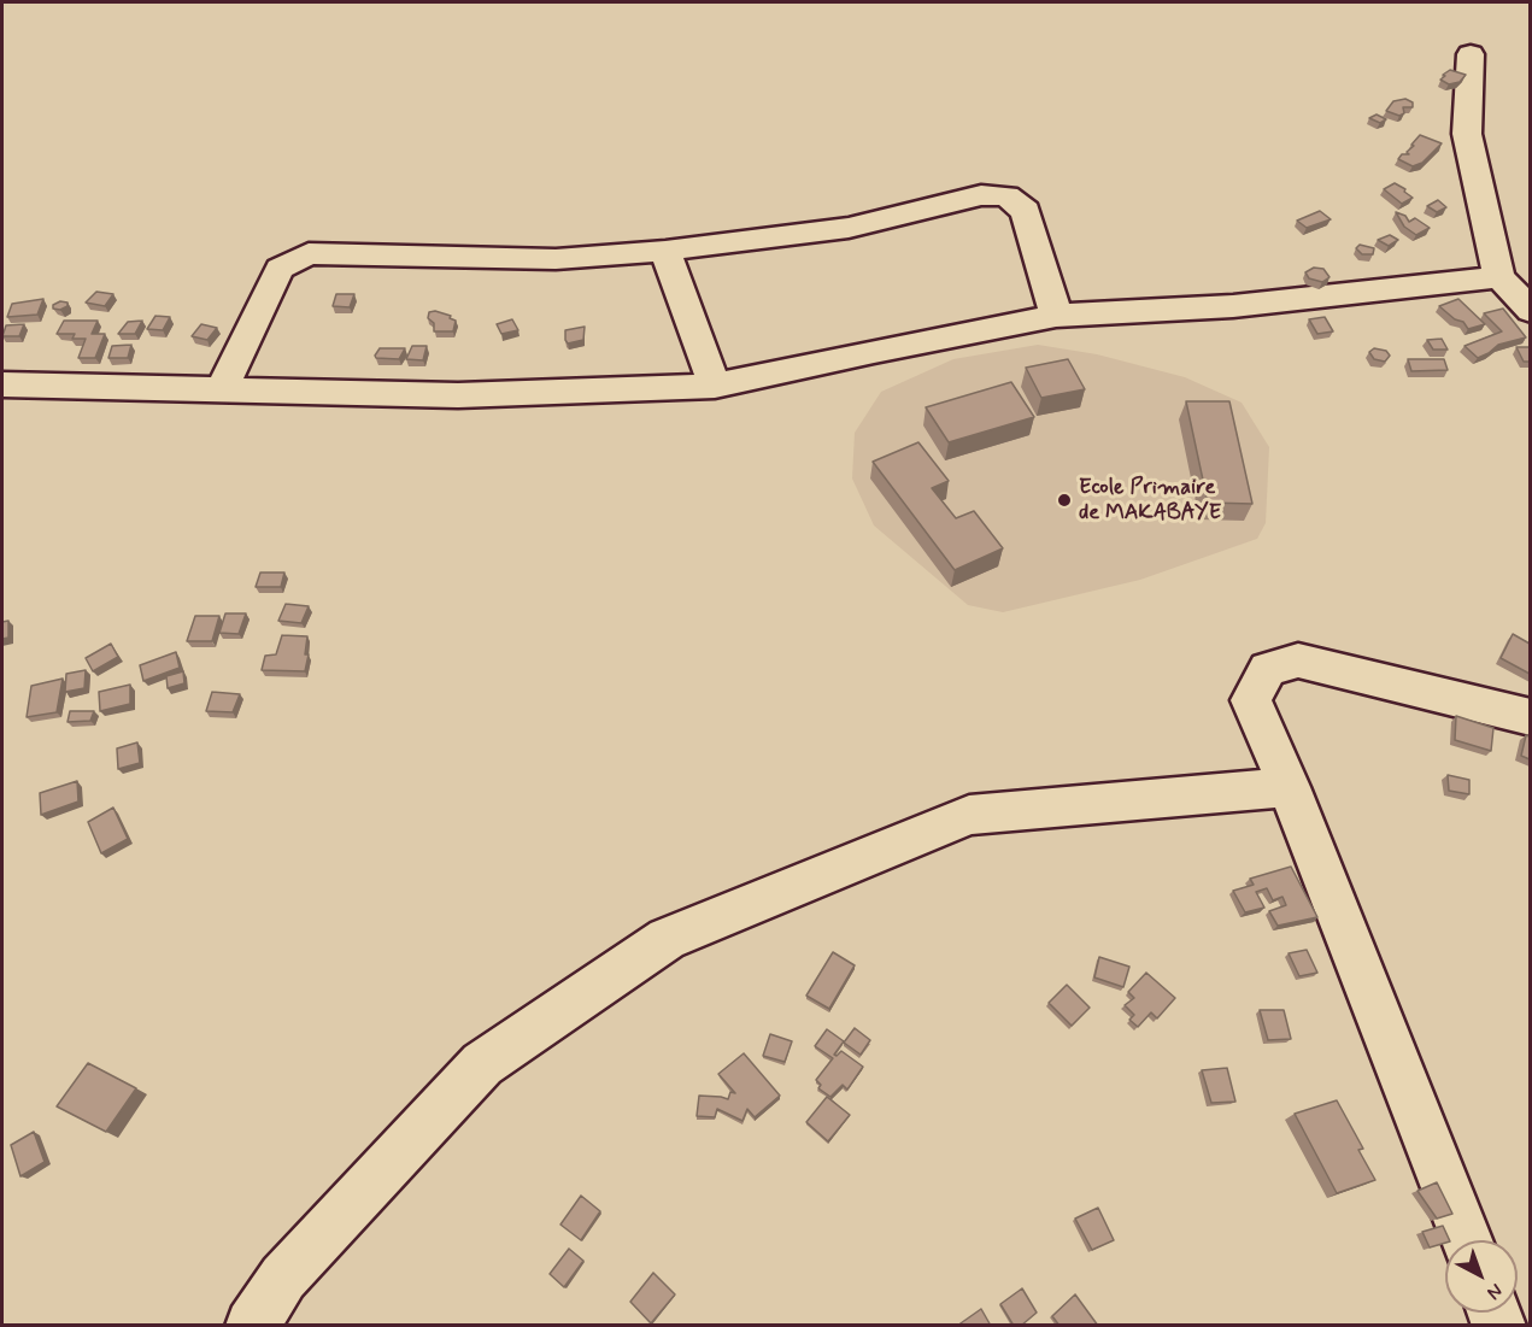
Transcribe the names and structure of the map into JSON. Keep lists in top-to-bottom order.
{
  "places": ["Ecole Primaire de MAKABAYE"],
  "north": "bottom right"
}
